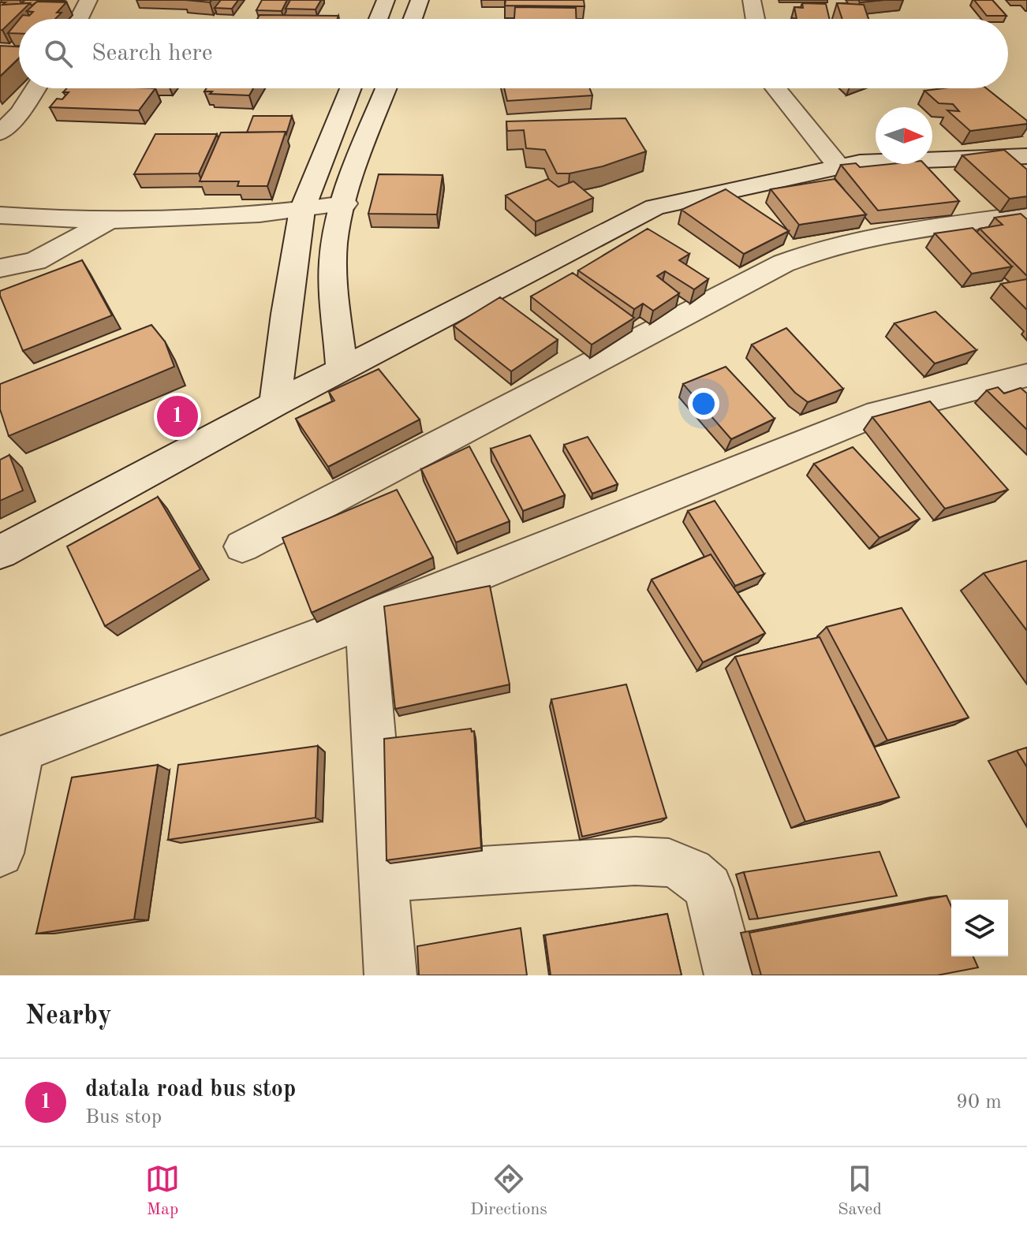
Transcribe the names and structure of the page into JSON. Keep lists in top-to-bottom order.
{
  "north": "right",
  "page": {
    "search": "Search here",
    "pins": "1",
    "heading": "Nearby",
    "list": [
      {
        "mark": "1",
        "name": "datala road bus stop",
        "note": "Bus stop",
        "value": "90 m"
      }
    ],
    "nav": ["Map", "Directions", "Saved"]
  }
}
